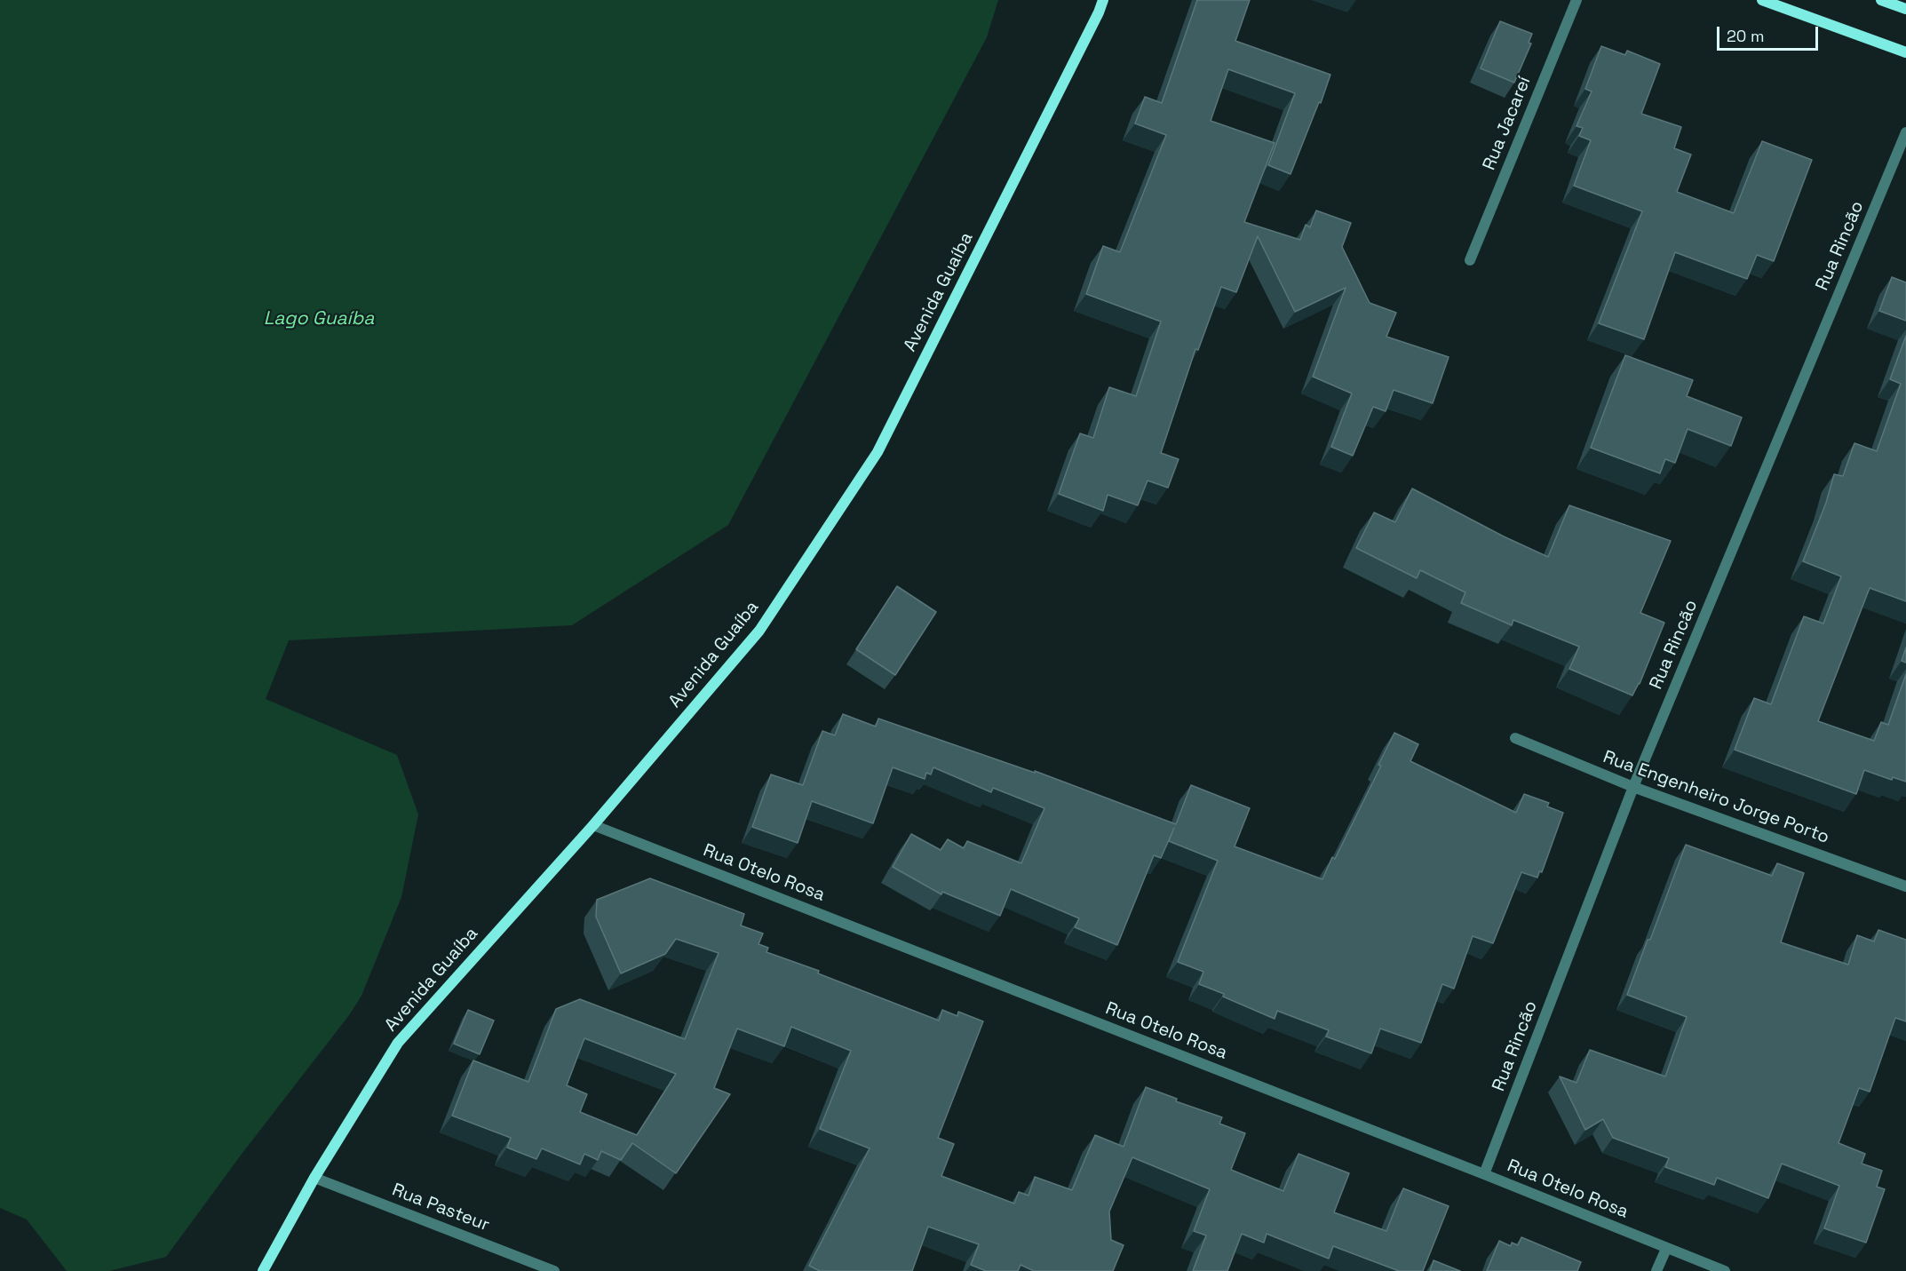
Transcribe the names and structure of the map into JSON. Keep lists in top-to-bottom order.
{
  "streets": {
    "street": [
      "Rua Jacareí",
      "Rua Rincão",
      "Avenida Guaíba",
      "Rua Engenheiro Jorge Porto",
      "Rua Otelo Rosa",
      "Rua Pasteur"
    ]
  },
  "crossings": [
    ["Rua Rincão", "Rua Engenheiro Jorge Porto"],
    ["Rua Rincão", "Rua Otelo Rosa"],
    ["Avenida Guaíba", "Rua Otelo Rosa"],
    ["Avenida Guaíba", "Rua Pasteur"]
  ],
  "water": ["Lago Guaíba"],
  "scale_bar": "20 m"
}
